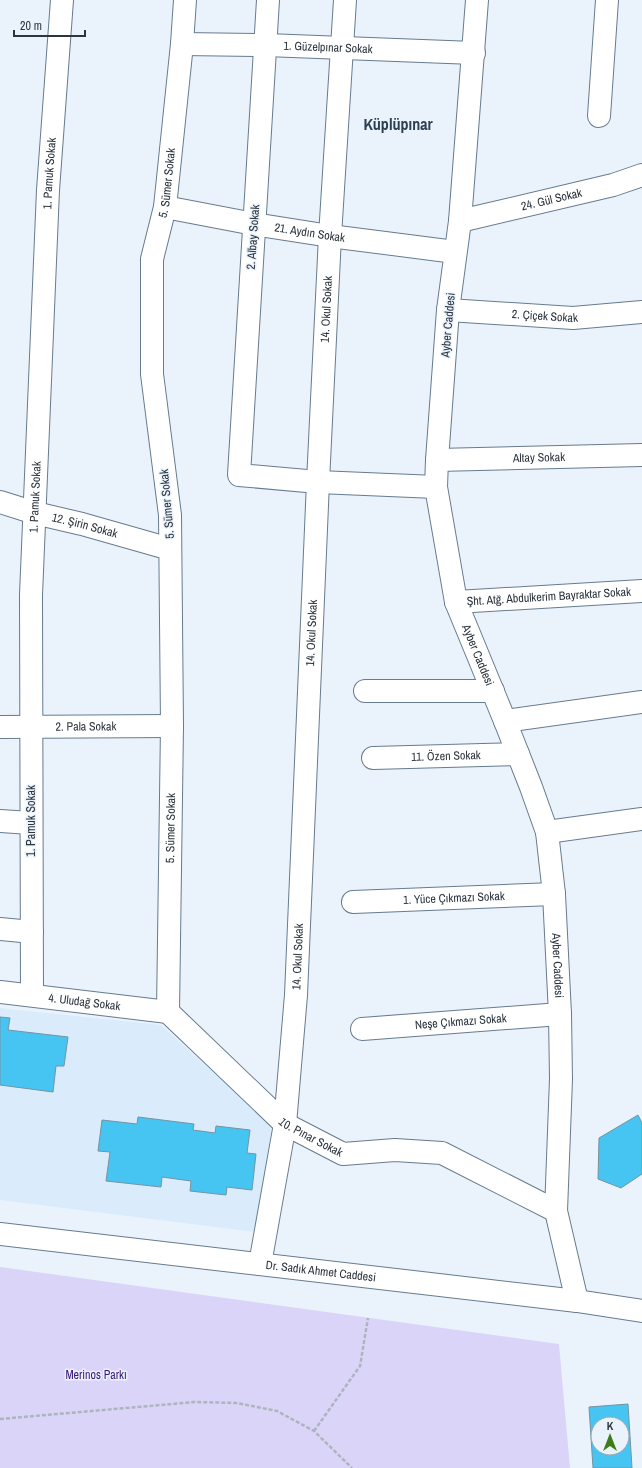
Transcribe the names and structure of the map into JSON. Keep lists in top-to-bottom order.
{
  "streets": {
    "street": [
      "1. Güzelpınar Sokak",
      "1. Pamuk Sokak",
      "5. Sümer Sokak",
      "24. Gül Sokak",
      "21. Aydın Sokak",
      "2. Albay Sokak",
      "14. Okul Sokak",
      "2. Çiçek Sokak",
      "Ayber Caddesi",
      "Altay Sokak",
      "12. Şirin Sokak",
      "Şht. Atğ. Abdulkerim Bayraktar Sokak",
      "2. Pala Sokak",
      "11. Özen Sokak",
      "1. Yüce Çıkmazı Sokak",
      "4. Uludağ Sokak",
      "Neşe Çıkmazı Sokak",
      "10. Pınar Sokak",
      "Dr. Sadık Ahmet Caddesi"
    ]
  },
  "crossings": [
    ["1. Güzelpınar Sokak", "5. Sümer Sokak"],
    ["1. Güzelpınar Sokak", "2. Albay Sokak"],
    ["1. Güzelpınar Sokak", "14. Okul Sokak"],
    ["1. Güzelpınar Sokak", "Ayber Caddesi"],
    ["1. Pamuk Sokak", "12. Şirin Sokak"],
    ["1. Pamuk Sokak", "2. Pala Sokak"],
    ["1. Pamuk Sokak", "4. Uludağ Sokak"],
    ["5. Sümer Sokak", "21. Aydın Sokak"],
    ["5. Sümer Sokak", "12. Şirin Sokak"],
    ["5. Sümer Sokak", "2. Pala Sokak"],
    ["5. Sümer Sokak", "4. Uludağ Sokak"],
    ["5. Sümer Sokak", "10. Pınar Sokak"],
    ["24. Gül Sokak", "Ayber Caddesi"],
    ["21. Aydın Sokak", "2. Albay Sokak"],
    ["21. Aydın Sokak", "14. Okul Sokak"],
    ["21. Aydın Sokak", "Ayber Caddesi"],
    ["2. Albay Sokak", "14. Okul Sokak"],
    ["14. Okul Sokak", "10. Pınar Sokak"],
    ["14. Okul Sokak", "Dr. Sadık Ahmet Caddesi"],
    ["2. Çiçek Sokak", "Ayber Caddesi"],
    ["Ayber Caddesi", "Altay Sokak"],
    ["Ayber Caddesi", "Şht. Atğ. Abdulkerim Bayraktar Sokak"],
    ["Ayber Caddesi", "11. Özen Sokak"],
    ["Ayber Caddesi", "1. Yüce Çıkmazı Sokak"],
    ["Ayber Caddesi", "Neşe Çıkmazı Sokak"],
    ["Ayber Caddesi", "10. Pınar Sokak"],
    ["Ayber Caddesi", "Dr. Sadık Ahmet Caddesi"],
    ["4. Uludağ Sokak", "10. Pınar Sokak"]
  ],
  "districts": ["Küplüpınar"],
  "parks": ["Merinos Parkı"],
  "scale_bar": "20 m",
  "north": "top"
}
